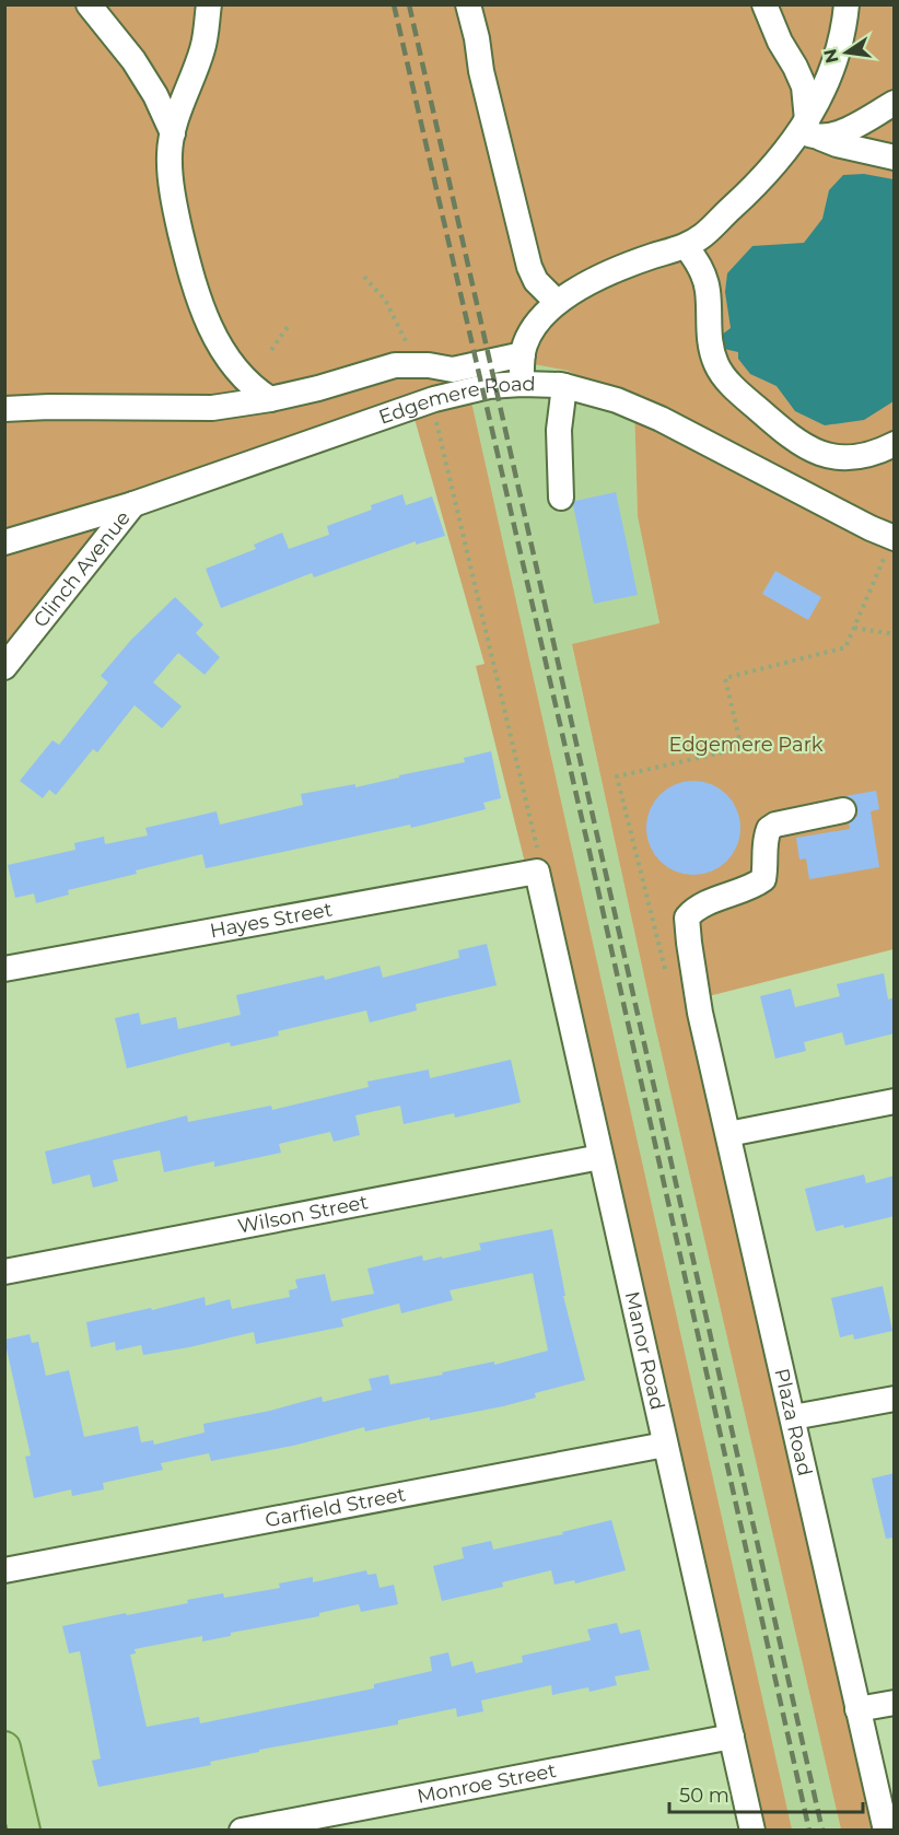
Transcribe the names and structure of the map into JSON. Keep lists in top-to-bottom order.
{
  "streets": {
    "street": [
      "Edgemere Road",
      "Clinch Avenue",
      "Hayes Street",
      "Wilson Street",
      "Manor Road",
      "Plaza Road",
      "Garfield Street",
      "Monroe Street"
    ]
  },
  "crossings": [
    ["Edgemere Road", "Clinch Avenue"],
    ["Hayes Street", "Manor Road"],
    ["Wilson Street", "Manor Road"],
    ["Manor Road", "Garfield Street"],
    ["Manor Road", "Monroe Street"]
  ],
  "parks": ["Edgemere Park"],
  "scale_bar": "50 m",
  "north": "left"
}
